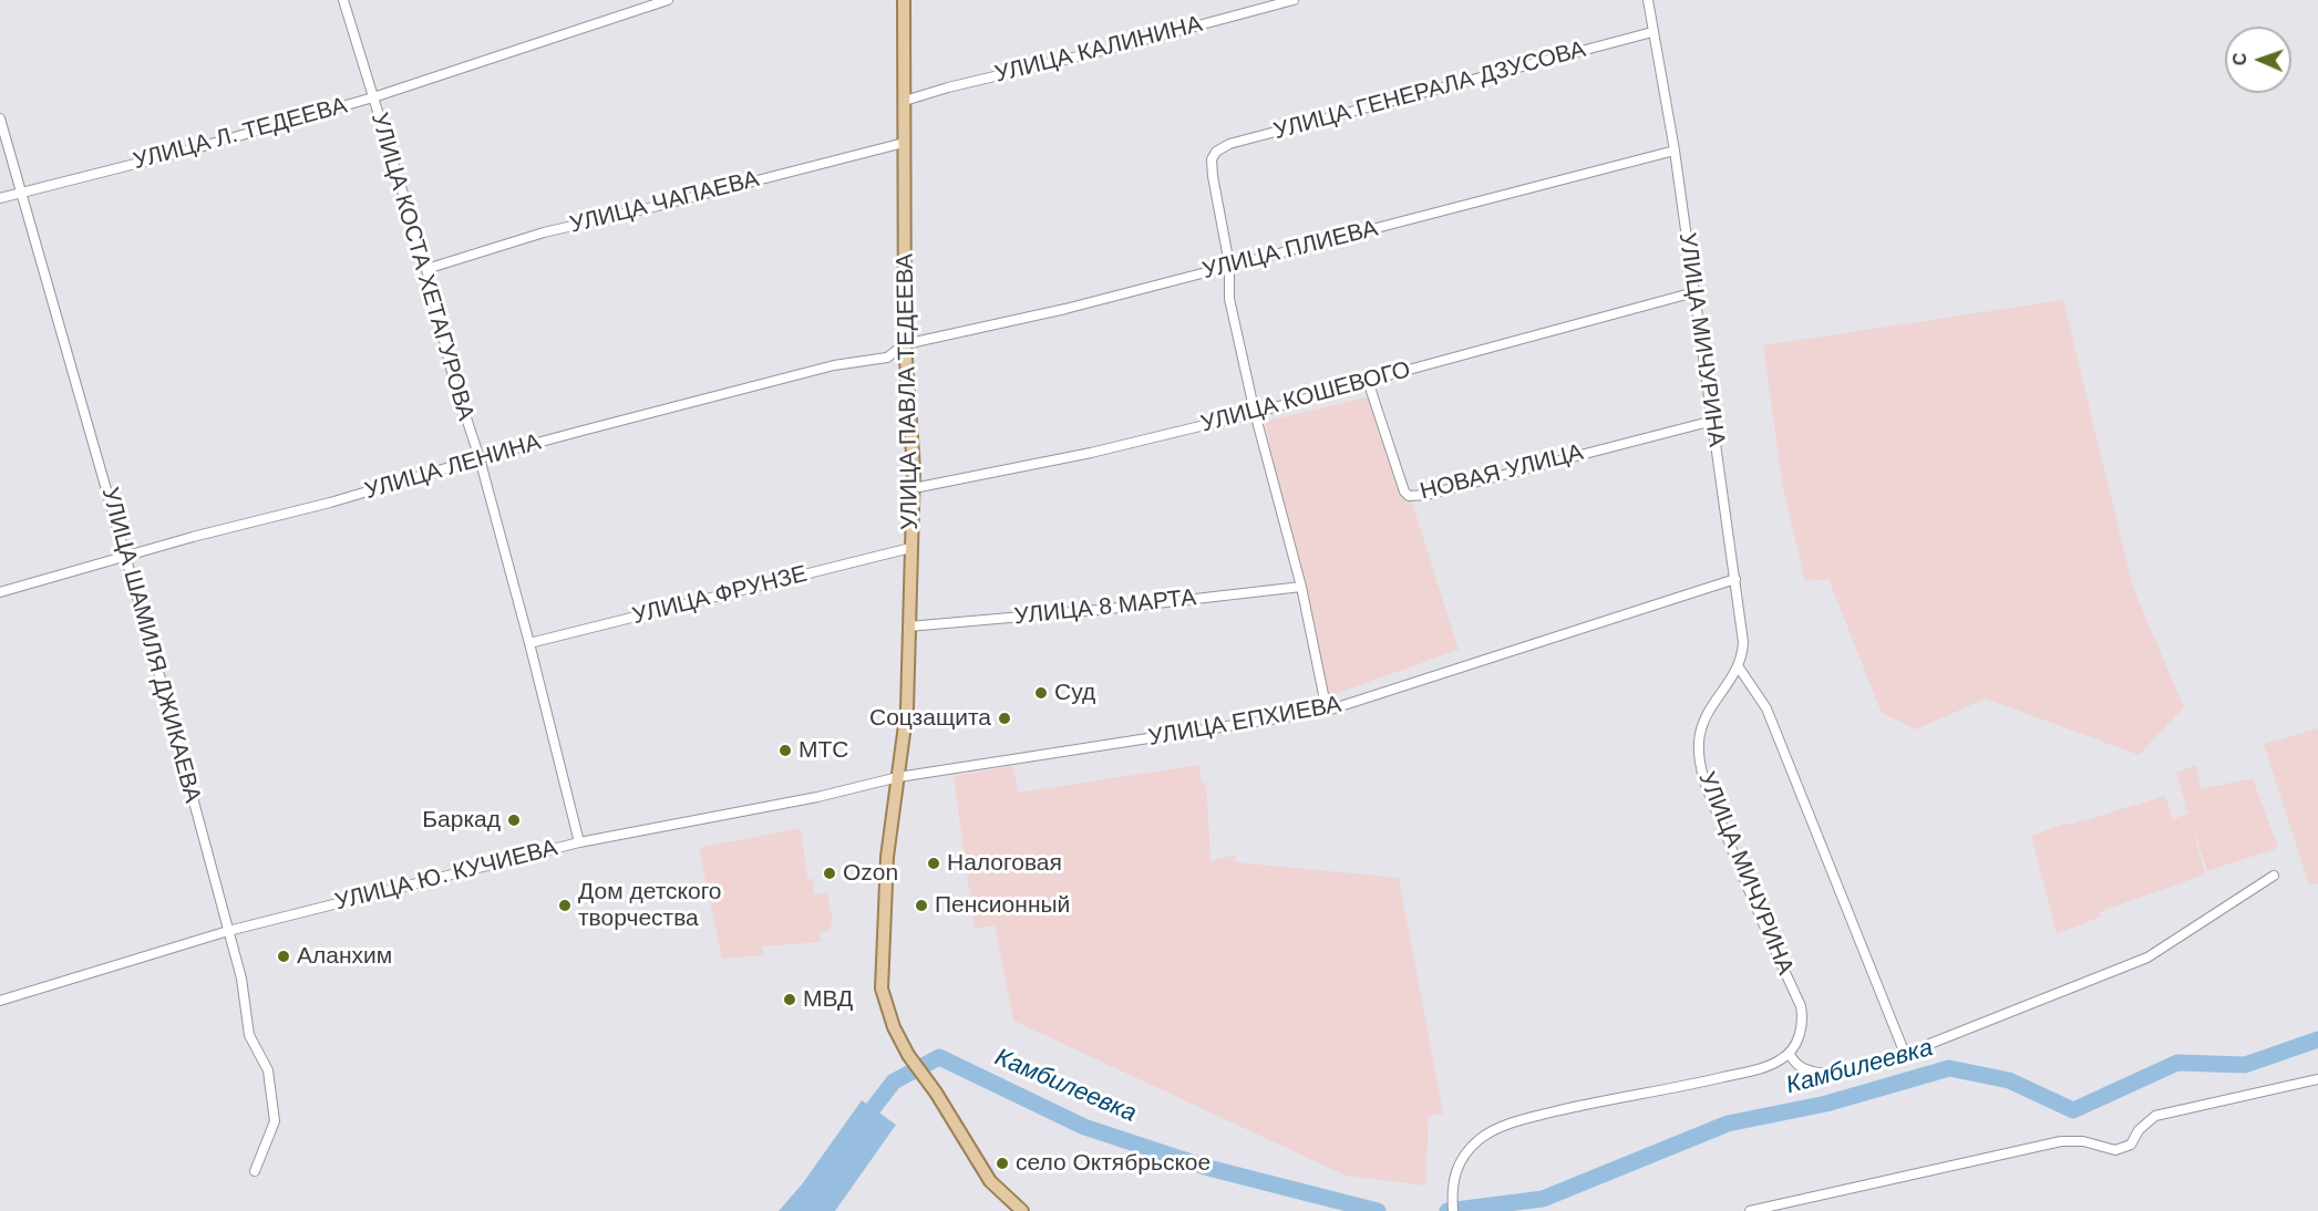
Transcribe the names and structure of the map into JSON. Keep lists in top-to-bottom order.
{
  "streets": {
    "main road": ["УЛИЦА ПАВЛА ТЕДЕЕВА"],
    "street": [
      "УЛИЦА КАЛИНИНА",
      "УЛИЦА ГЕНЕРАЛА ДЗУСОВА",
      "УЛИЦА Л. ТЕДЕЕВА",
      "УЛИЦА ЧАПАЕВА",
      "УЛИЦА ПЛИЕВА",
      "УЛИЦА КОСТА ХЕТАГУРОВА",
      "УЛИЦА МИЧУРИНА",
      "УЛИЦА КОШЕВОГО",
      "УЛИЦА ЛЕНИНА",
      "НОВАЯ УЛИЦА",
      "УЛИЦА ФРУНЗЕ",
      "УЛИЦА 8 МАРТА",
      "УЛИЦА ШАМИЛЯ ДЖИКАЕВА",
      "УЛИЦА ЕПХИЕВА",
      "УЛИЦА Ю. КУЧИЕВА"
    ]
  },
  "crossings": [
    ["УЛИЦА КАЛИНИНА", "УЛИЦА ПАВЛА ТЕДЕЕВА"],
    ["УЛИЦА ГЕНЕРАЛА ДЗУСОВА", "УЛИЦА ПЛИЕВА"],
    ["УЛИЦА ГЕНЕРАЛА ДЗУСОВА", "УЛИЦА МИЧУРИНА"],
    ["УЛИЦА Л. ТЕДЕЕВА", "УЛИЦА КОСТА ХЕТАГУРОВА"],
    ["УЛИЦА Л. ТЕДЕЕВА", "УЛИЦА ШАМИЛЯ ДЖИКАЕВА"],
    ["УЛИЦА ЧАПАЕВА", "УЛИЦА КОСТА ХЕТАГУРОВА"],
    ["УЛИЦА ЧАПАЕВА", "УЛИЦА ПАВЛА ТЕДЕЕВА"],
    ["УЛИЦА ПЛИЕВА", "УЛИЦА МИЧУРИНА"],
    ["УЛИЦА ПЛИЕВА", "УЛИЦА ПАВЛА ТЕДЕЕВА"],
    ["УЛИЦА ПЛИЕВА", "УЛИЦА ЛЕНИНА"],
    ["УЛИЦА КОСТА ХЕТАГУРОВА", "УЛИЦА ЛЕНИНА"],
    ["УЛИЦА КОСТА ХЕТАГУРОВА", "УЛИЦА ФРУНЗЕ"],
    ["УЛИЦА КОСТА ХЕТАГУРОВА", "УЛИЦА Ю. КУЧИЕВА"],
    ["УЛИЦА МИЧУРИНА", "УЛИЦА КОШЕВОГО"],
    ["УЛИЦА МИЧУРИНА", "НОВАЯ УЛИЦА"],
    ["УЛИЦА МИЧУРИНА", "УЛИЦА ЕПХИЕВА"],
    ["УЛИЦА ПАВЛА ТЕДЕЕВА", "УЛИЦА КОШЕВОГО"],
    ["УЛИЦА ПАВЛА ТЕДЕЕВА", "УЛИЦА ЛЕНИНА"],
    ["УЛИЦА ПАВЛА ТЕДЕЕВА", "УЛИЦА ФРУНЗЕ"],
    ["УЛИЦА ПАВЛА ТЕДЕЕВА", "УЛИЦА 8 МАРТА"],
    ["УЛИЦА ПАВЛА ТЕДЕЕВА", "УЛИЦА ЕПХИЕВА"],
    ["УЛИЦА ПАВЛА ТЕДЕЕВА", "УЛИЦА Ю. КУЧИЕВА"],
    ["УЛИЦА КОШЕВОГО", "НОВАЯ УЛИЦА"],
    ["УЛИЦА ЛЕНИНА", "УЛИЦА ШАМИЛЯ ДЖИКАЕВА"],
    ["УЛИЦА ШАМИЛЯ ДЖИКАЕВА", "УЛИЦА Ю. КУЧИЕВА"],
    ["УЛИЦА ЕПХИЕВА", "УЛИЦА Ю. КУЧИЕВА"]
  ],
  "water": ["Камбилеевка"],
  "places": [
    "Суд",
    "Соцзащита",
    "МТС",
    "Баркад",
    "Налоговая",
    "Ozon",
    "Дом детского творчества",
    "Пенсионный",
    "Аланхим",
    "МВД",
    "село Октябрьское"
  ],
  "north": "left"
}
